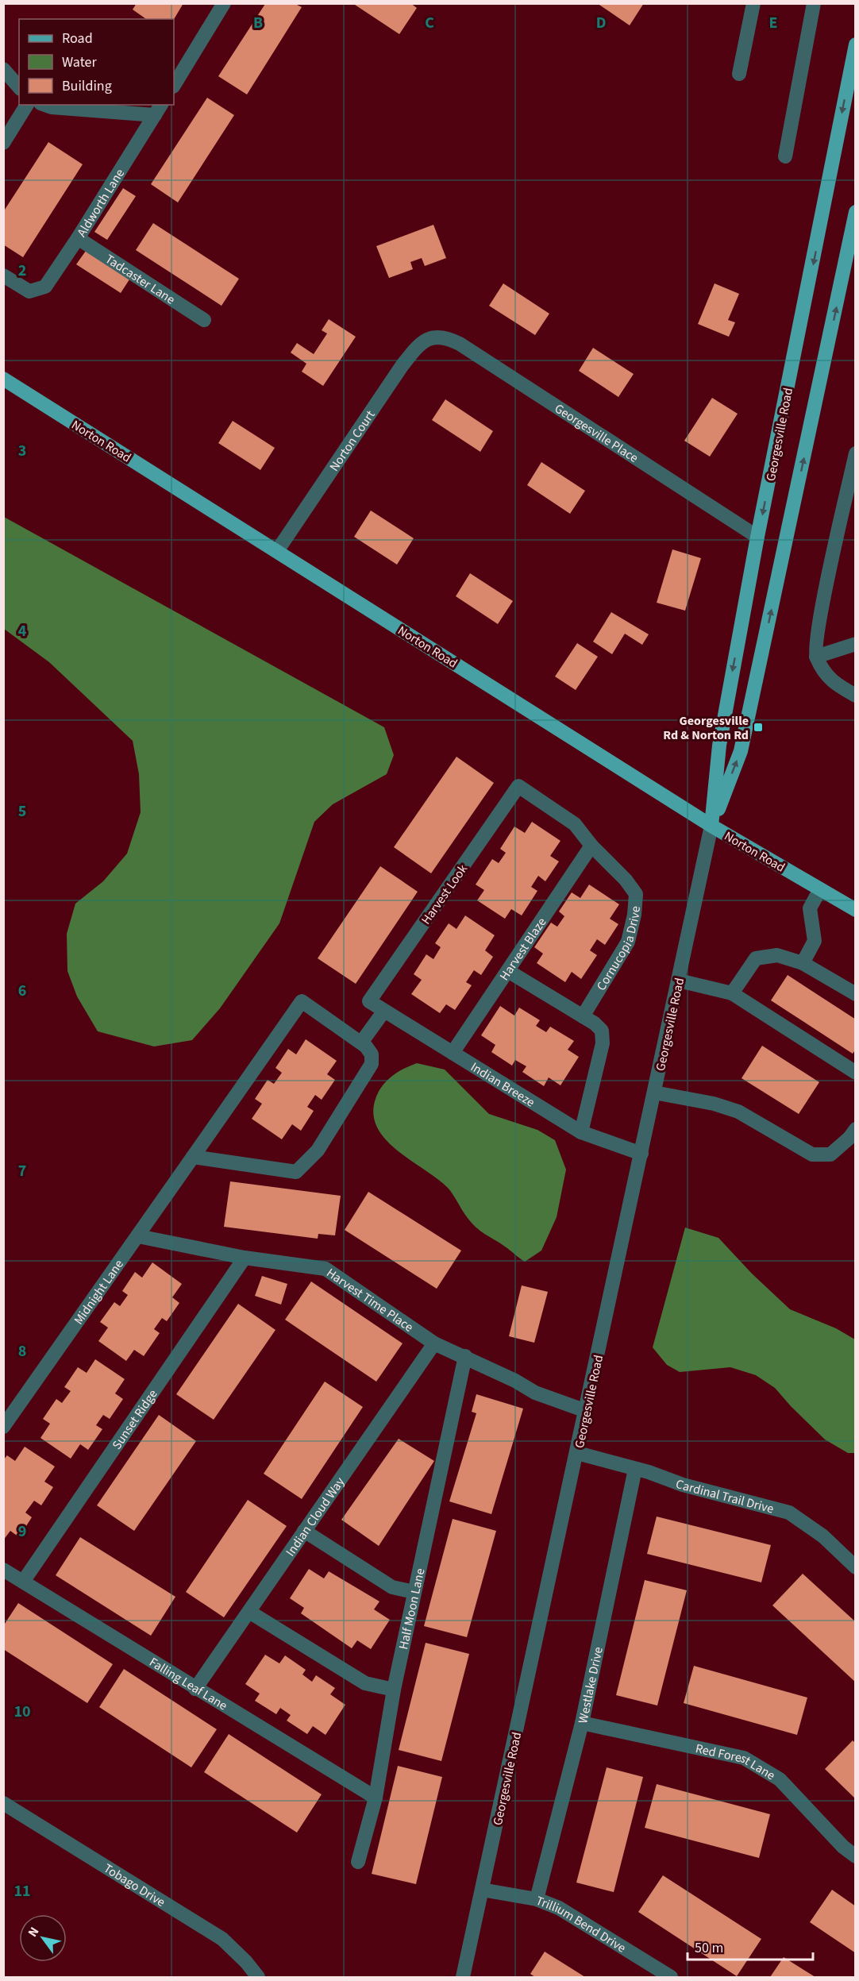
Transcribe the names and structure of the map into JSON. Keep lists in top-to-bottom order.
{
  "streets": {
    "main road": ["Georgesville Road", "Norton Road"],
    "street": [
      "Aldworth Lane",
      "Tadcaster Lane",
      "Georgesville Place",
      "Norton Court",
      "Harvest Look",
      "Cornucopia Drive",
      "Harvest Blaze",
      "Indian Breeze",
      "Midnight Lane",
      "Harvest Time Place",
      "Sunset Ridge",
      "Cardinal Trail Drive",
      "Indian Cloud Way",
      "Half Moon Lane",
      "Falling Leaf Lane",
      "Westlake Drive",
      "Red Forest Lane",
      "Tobago Drive",
      "Trillium Bend Drive"
    ]
  },
  "crossings": [
    ["Aldworth Lane", "Tadcaster Lane"],
    ["Georgesville Place", "Georgesville Road"],
    ["Georgesville Place", "Norton Court"],
    ["Georgesville Road", "Norton Road"],
    ["Georgesville Road", "Indian Breeze"],
    ["Georgesville Road", "Harvest Time Place"],
    ["Georgesville Road", "Cardinal Trail Drive"],
    ["Georgesville Road", "Trillium Bend Drive"],
    ["Norton Road", "Norton Court"],
    ["Harvest Look", "Cornucopia Drive"],
    ["Harvest Look", "Indian Breeze"],
    ["Cornucopia Drive", "Harvest Blaze"],
    ["Harvest Blaze", "Indian Breeze"],
    ["Midnight Lane", "Harvest Time Place"],
    ["Harvest Time Place", "Sunset Ridge"],
    ["Harvest Time Place", "Indian Cloud Way"],
    ["Harvest Time Place", "Half Moon Lane"],
    ["Sunset Ridge", "Falling Leaf Lane"],
    ["Cardinal Trail Drive", "Westlake Drive"],
    ["Indian Cloud Way", "Falling Leaf Lane"],
    ["Half Moon Lane", "Falling Leaf Lane"],
    ["Westlake Drive", "Red Forest Lane"],
    ["Westlake Drive", "Trillium Bend Drive"]
  ],
  "places": {
    "transit": ["Georgesville Rd & Norton Rd"]
  },
  "legend": ["Road", "Water", "Building"],
  "scale_bar": "50 m",
  "north": "top left",
  "grid": {
    "columns": [
      "B",
      "C",
      "D",
      "E"
    ],
    "rows": [
      "2",
      "3",
      "4",
      "5",
      "6",
      "7",
      "8",
      "9",
      "10",
      "11"
    ]
  }
}
